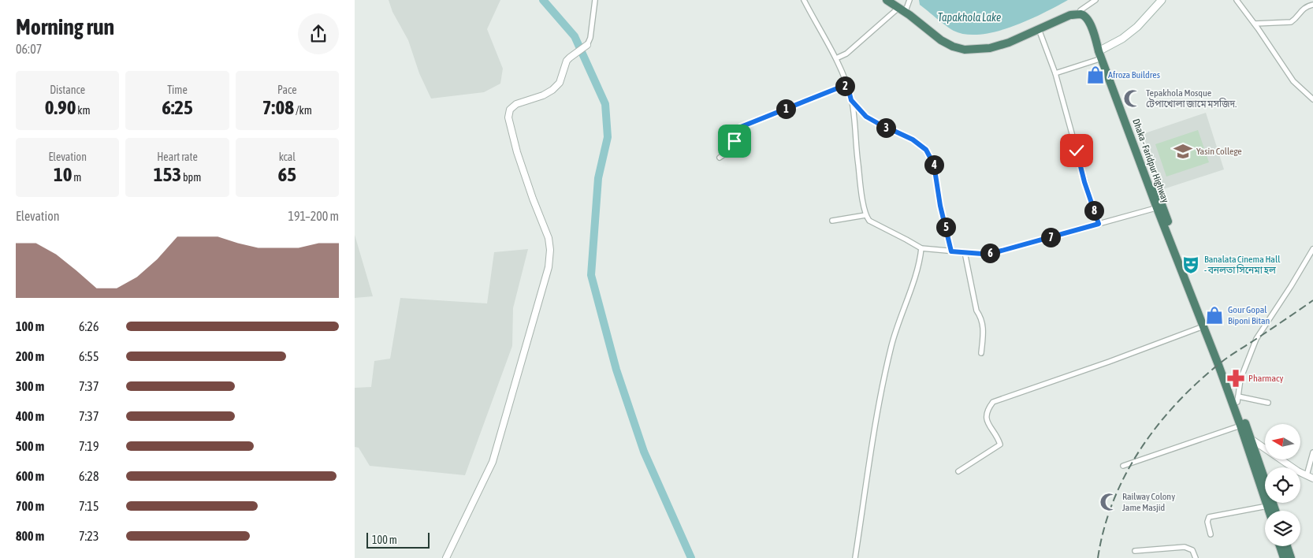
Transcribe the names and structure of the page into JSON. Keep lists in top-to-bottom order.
{
  "streets": {
    "highway": ["Dhaka - Faridpur Highway"]
  },
  "water": ["Tapakhola Lake"],
  "places": {
    "shop": ["Afroza Buildres", "Gour Gopal Biponi Bitan"],
    "mosque": ["Tepakhola Mosque টেপাখোলা জামে মসজিদ.", "Railway Colony Jame Masjid"],
    "school or university": ["Yasin College"],
    "theatre": ["Banalata Cinema Hall - বনলতা সিনেমা হল"],
    "pharmacy": ["Pharmacy"]
  },
  "scale_bar": "100 m",
  "north": "left",
  "page": {
    "heading": ["Morning run", "06:07"],
    "stats": [
      ["Distance", "0.90 km"],
      ["Time", "6:25"],
      ["Pace", "7:08 /km"],
      ["Elevation", "10 m"],
      ["Heart rate", "153 bpm"],
      ["kcal", "65"]
    ],
    "pins": [
      "2",
      "1",
      "3",
      "4",
      "8",
      "5",
      "7",
      "6"
    ],
    "chart": ["Elevation", "191–200 m"],
    "list": [
      {
        "name": "100 m",
        "note": "6:26"
      },
      {
        "name": "200 m",
        "note": "6:55"
      },
      {
        "name": "300 m",
        "note": "7:37"
      },
      {
        "name": "400 m",
        "note": "7:37"
      },
      {
        "name": "500 m",
        "note": "7:19"
      },
      {
        "name": "600 m",
        "note": "6:28"
      },
      {
        "name": "700 m",
        "note": "7:15"
      },
      {
        "name": "800 m",
        "note": "7:23"
      }
    ],
    "scale": "100 m"
  }
}
